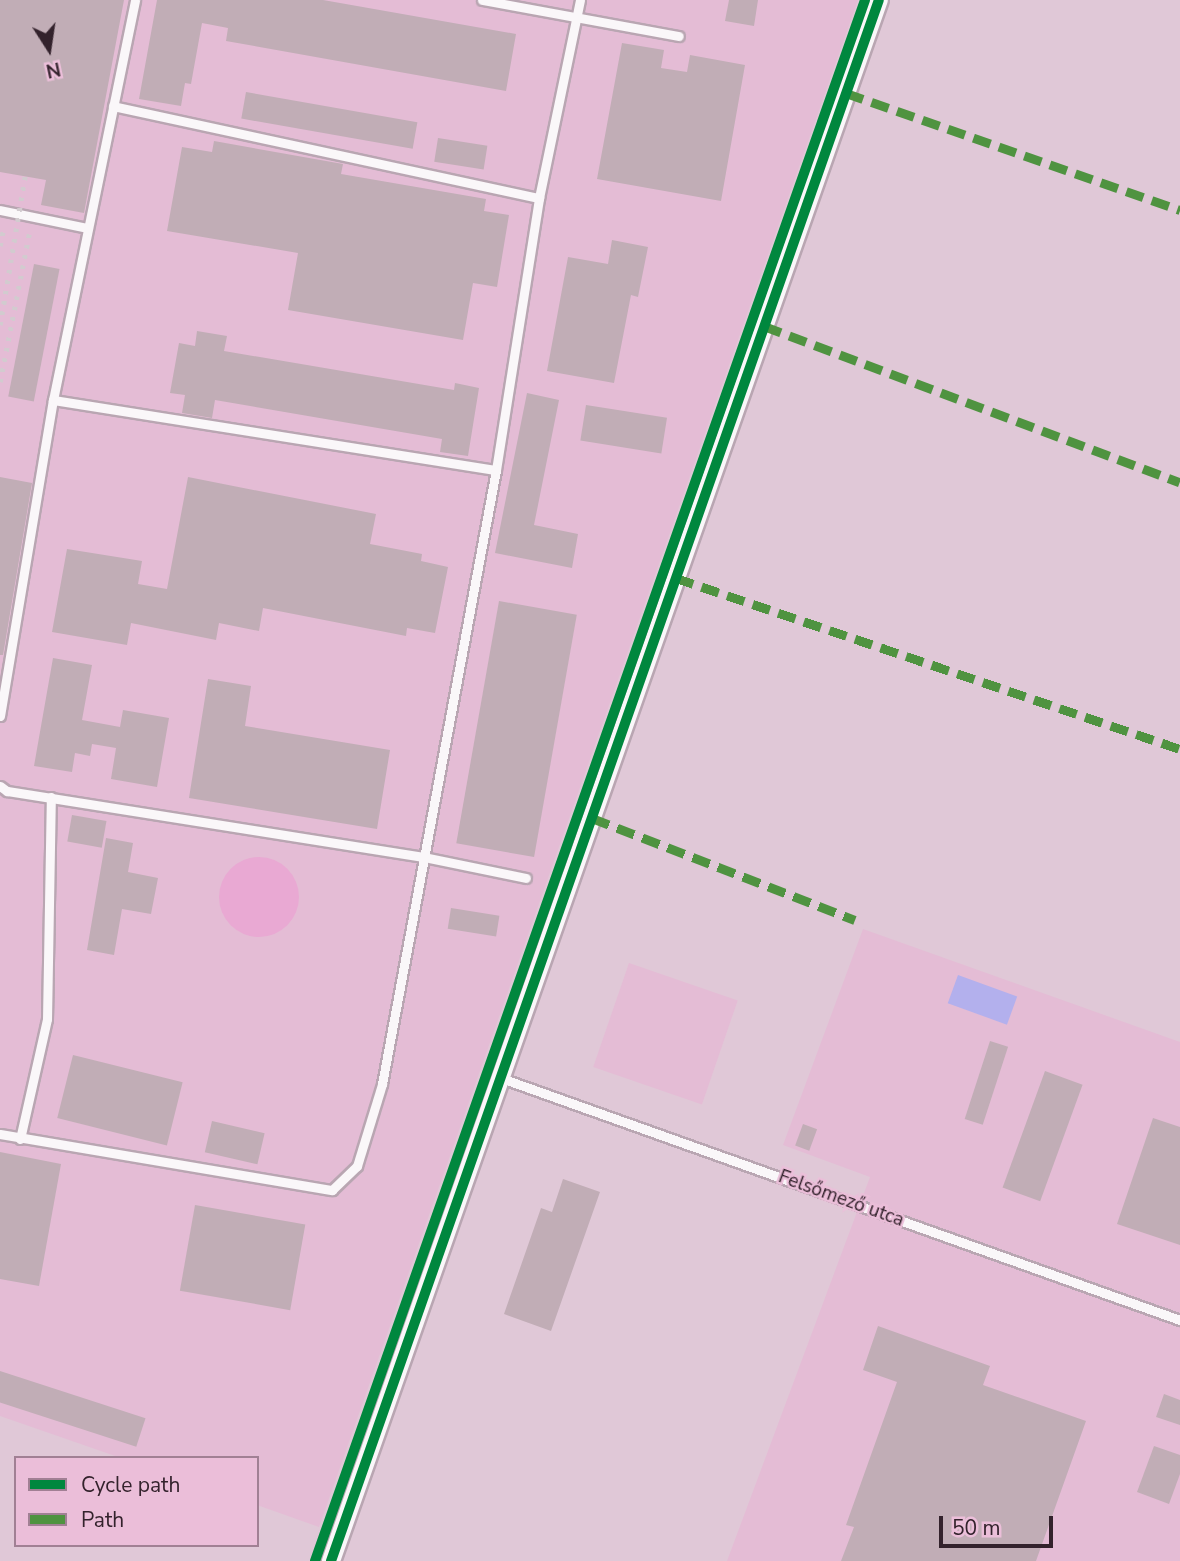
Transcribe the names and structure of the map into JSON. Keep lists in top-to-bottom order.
{
  "streets": {
    "lane": ["Felsőmező utca"]
  },
  "legend": ["Cycle path", "Path"],
  "scale_bar": "50 m",
  "north": "bottom"
}
